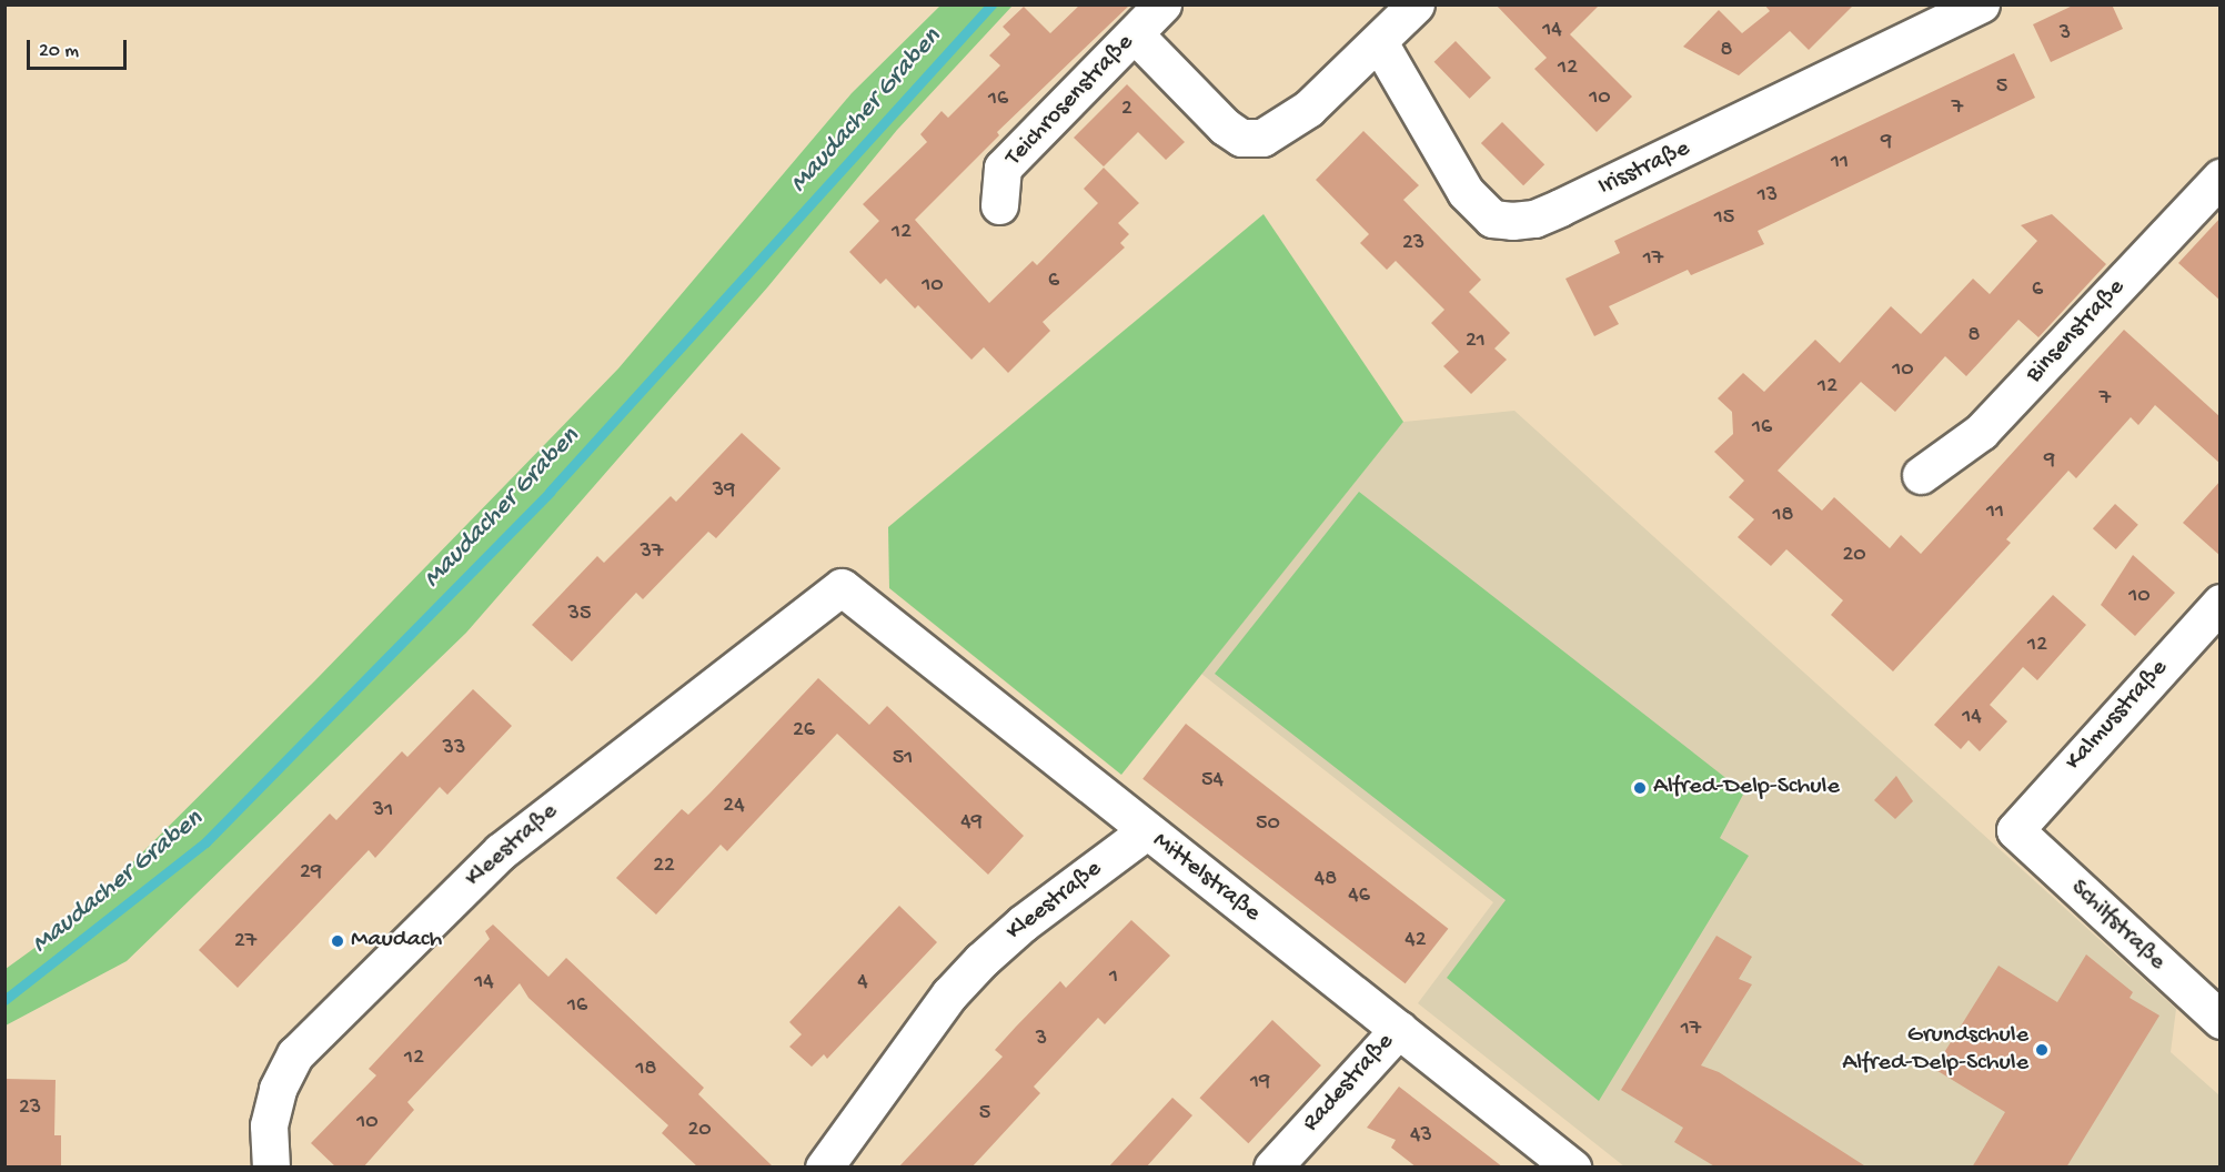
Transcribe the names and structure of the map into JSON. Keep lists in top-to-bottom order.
{
  "streets": {
    "street": [
      "Teichrosenstraße",
      "Irisstraße",
      "Binsenstraße",
      "Kalmusstraße",
      "Kleestraße",
      "Mittelstraße",
      "Schilfstraße",
      "Radestraße"
    ]
  },
  "crossings": [
    ["Kalmusstraße", "Schilfstraße"],
    ["Kleestraße", "Mittelstraße"],
    ["Mittelstraße", "Radestraße"]
  ],
  "water": ["Maudacher Graben"],
  "places": ["Alfred-Delp-Schule", "Maudach", "Grundschule Alfred-Delp-Schule"],
  "house_numbers": [
    "14",
    "3",
    "8",
    "12",
    "5",
    "10",
    "16",
    "7",
    "2",
    "9",
    "11",
    "13",
    "15",
    "12",
    "23",
    "17",
    "6",
    "10",
    "6",
    "8",
    "21",
    "10",
    "12",
    "7",
    "16",
    "9",
    "39",
    "11",
    "18",
    "37",
    "20",
    "10",
    "35",
    "12",
    "14",
    "26",
    "33",
    "51",
    "54",
    "24",
    "31",
    "49",
    "50",
    "22",
    "29",
    "48",
    "46",
    "42",
    "27",
    "1",
    "14",
    "4",
    "16",
    "17",
    "3",
    "12",
    "18",
    "19",
    "23",
    "5",
    "10",
    "20",
    "43"
  ],
  "scale_bar": "20 m"
}
